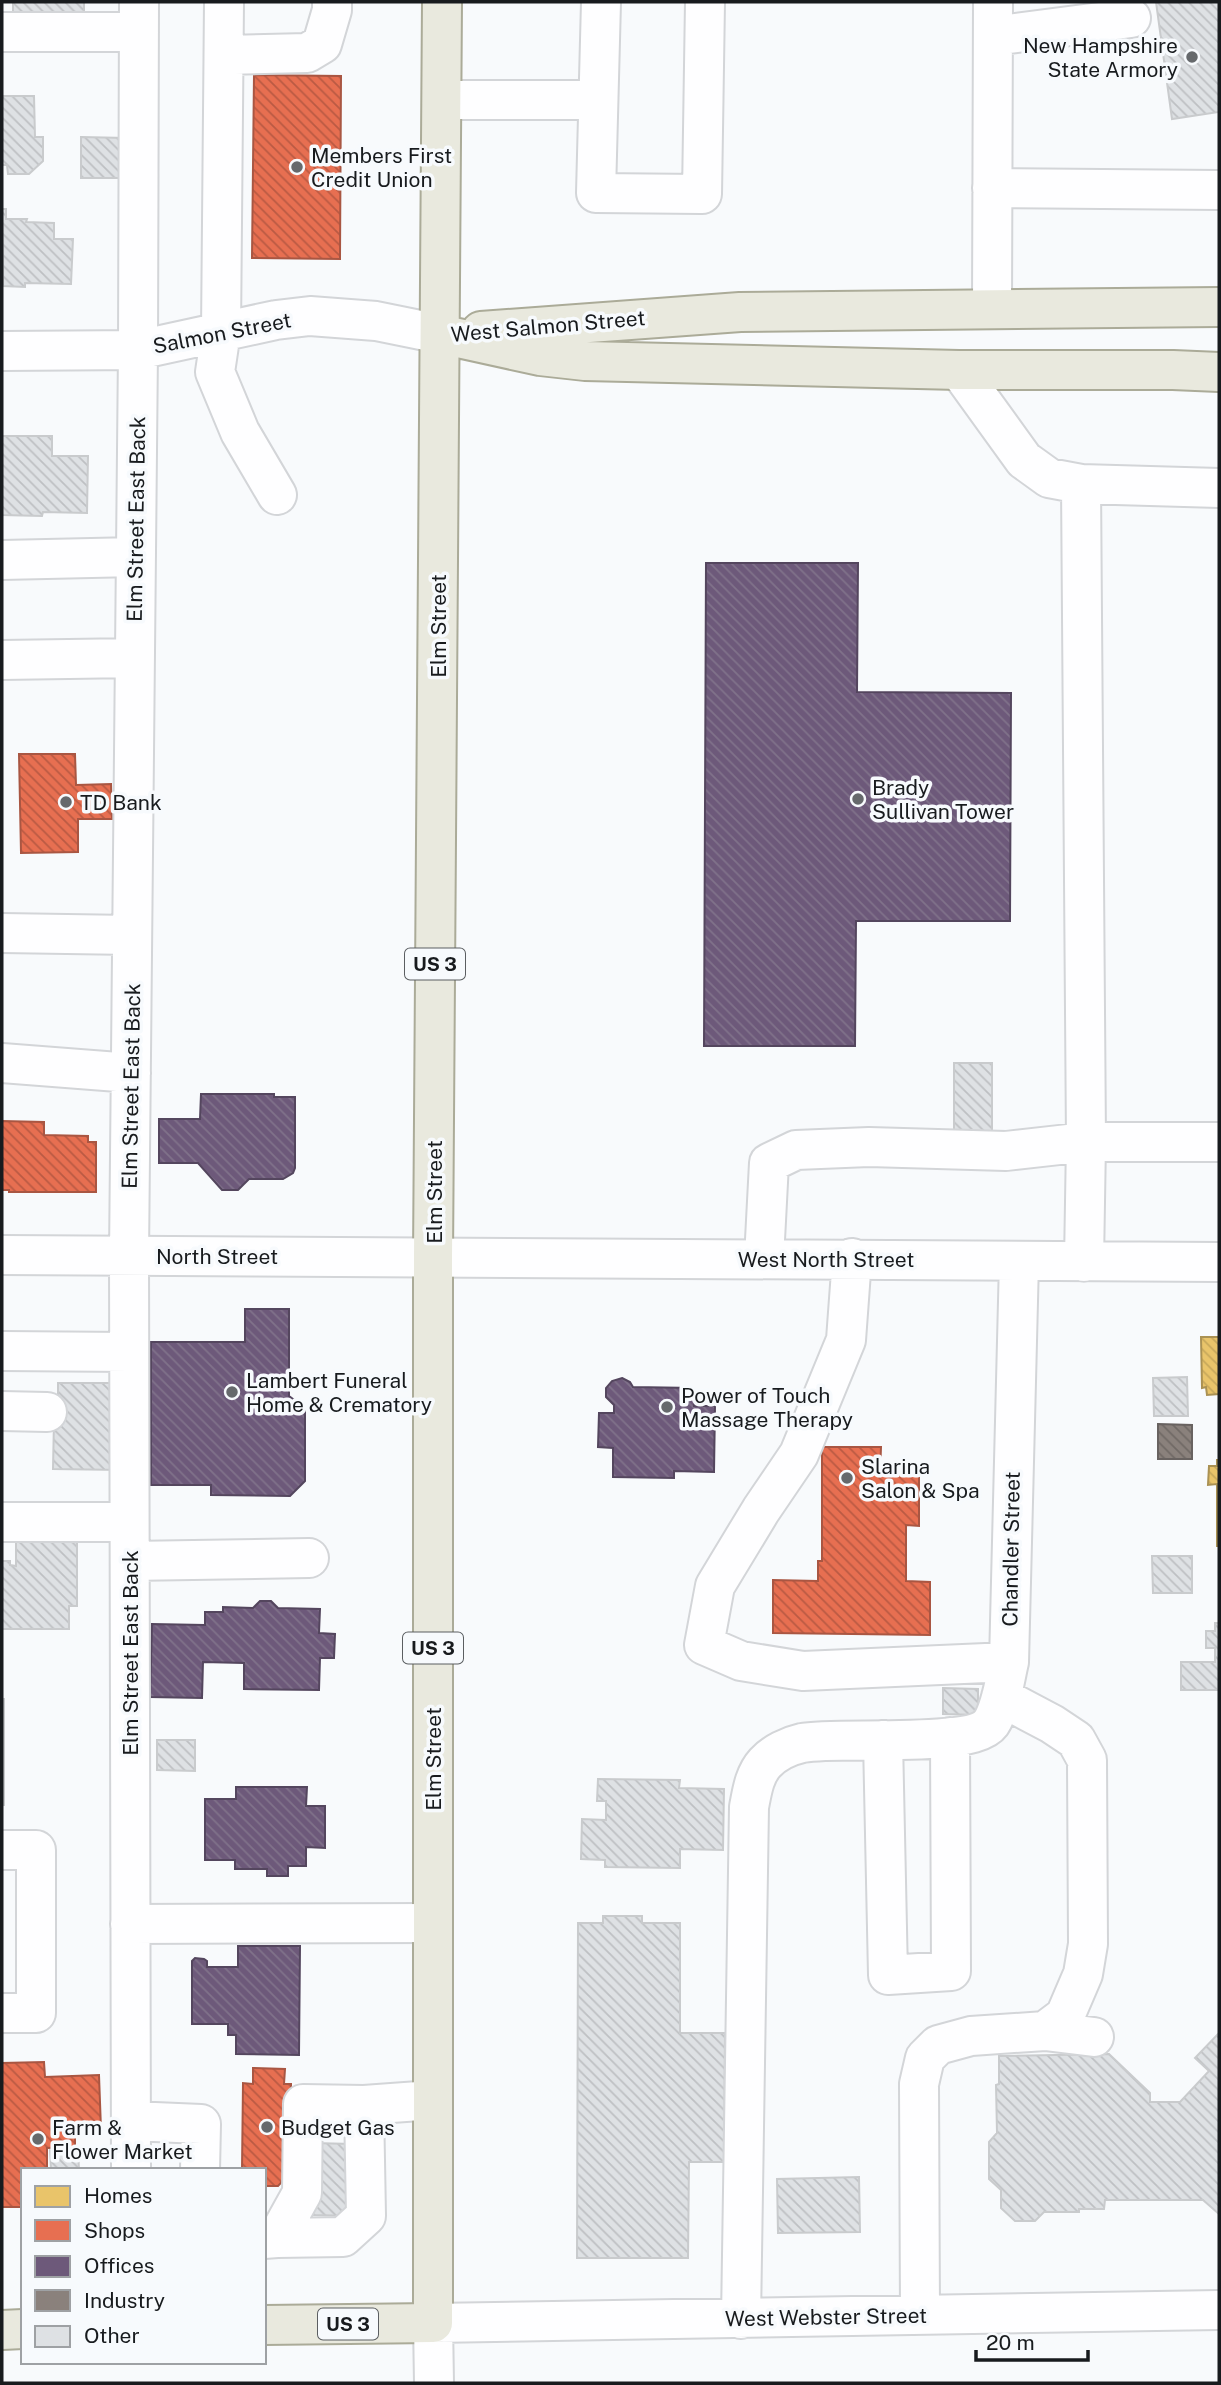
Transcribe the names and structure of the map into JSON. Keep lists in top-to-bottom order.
{
  "streets": {
    "main road": ["West Salmon Street", "Elm Street", "US 3"],
    "street": [
      "Salmon Street",
      "Elm Street East Back",
      "North Street",
      "West North Street",
      "Chandler Street",
      "West Webster Street"
    ]
  },
  "crossings": [
    ["West Salmon Street", "Salmon Street"],
    ["West Salmon Street", "Elm Street"],
    ["Salmon Street", "Elm Street East Back"],
    ["Salmon Street", "Elm Street"],
    ["Elm Street East Back", "North Street"],
    ["Elm Street", "US 3"],
    ["Elm Street", "North Street"],
    ["Elm Street", "West North Street"],
    ["Elm Street", "West Webster Street"],
    ["US 3", "West Webster Street"],
    ["North Street", "West North Street"],
    ["West North Street", "Chandler Street"],
    ["Chandler Street", "West Webster Street"]
  ],
  "places": [
    "New Hampshire State Armory",
    "Members First Credit Union",
    "Brady Sullivan Tower",
    "TD Bank",
    "Lambert Funeral Home & Crematory",
    "Power of Touch Massage Therapy",
    "Slarina Salon & Spa",
    "Budget Gas",
    "Farm & Flower Market"
  ],
  "legend": [
    "Homes",
    "Shops",
    "Offices",
    "Industry",
    "Other"
  ],
  "scale_bar": "20 m"
}
